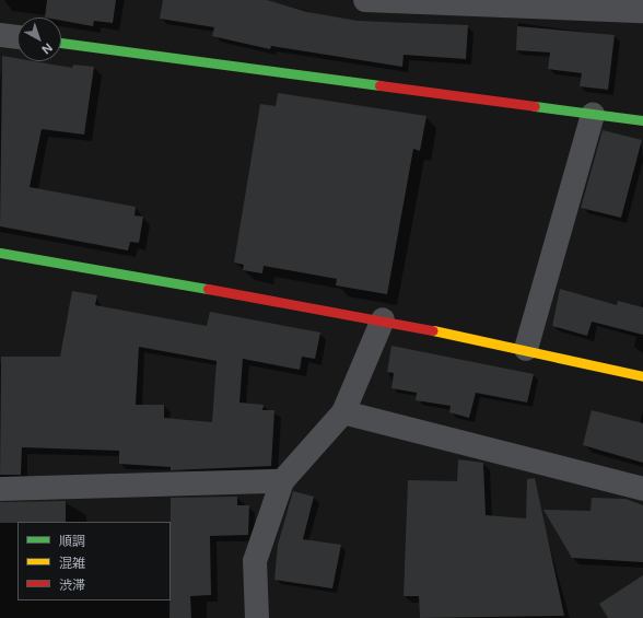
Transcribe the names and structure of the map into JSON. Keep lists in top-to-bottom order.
{
  "legend": ["順調", "混雑", "渋滞"],
  "north": "bottom right"
}
